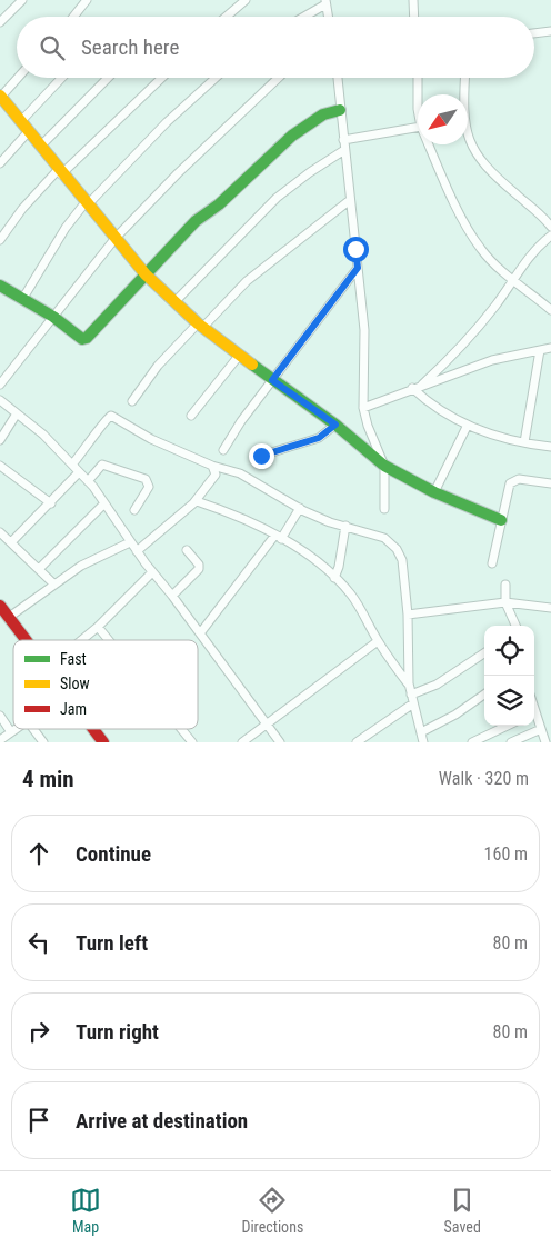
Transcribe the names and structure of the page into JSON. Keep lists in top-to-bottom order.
{
  "legend": ["Fast", "Slow", "Jam"],
  "north": "bottom left",
  "page": {
    "search": "Search here",
    "heading": ["4 min", "Walk · 320 m"],
    "list": [
      ["Continue", "160 m"],
      ["Turn left", "80 m"],
      ["Turn right", "80 m"],
      "Arrive at destination"
    ],
    "nav": ["Map", "Directions", "Saved"]
  }
}
